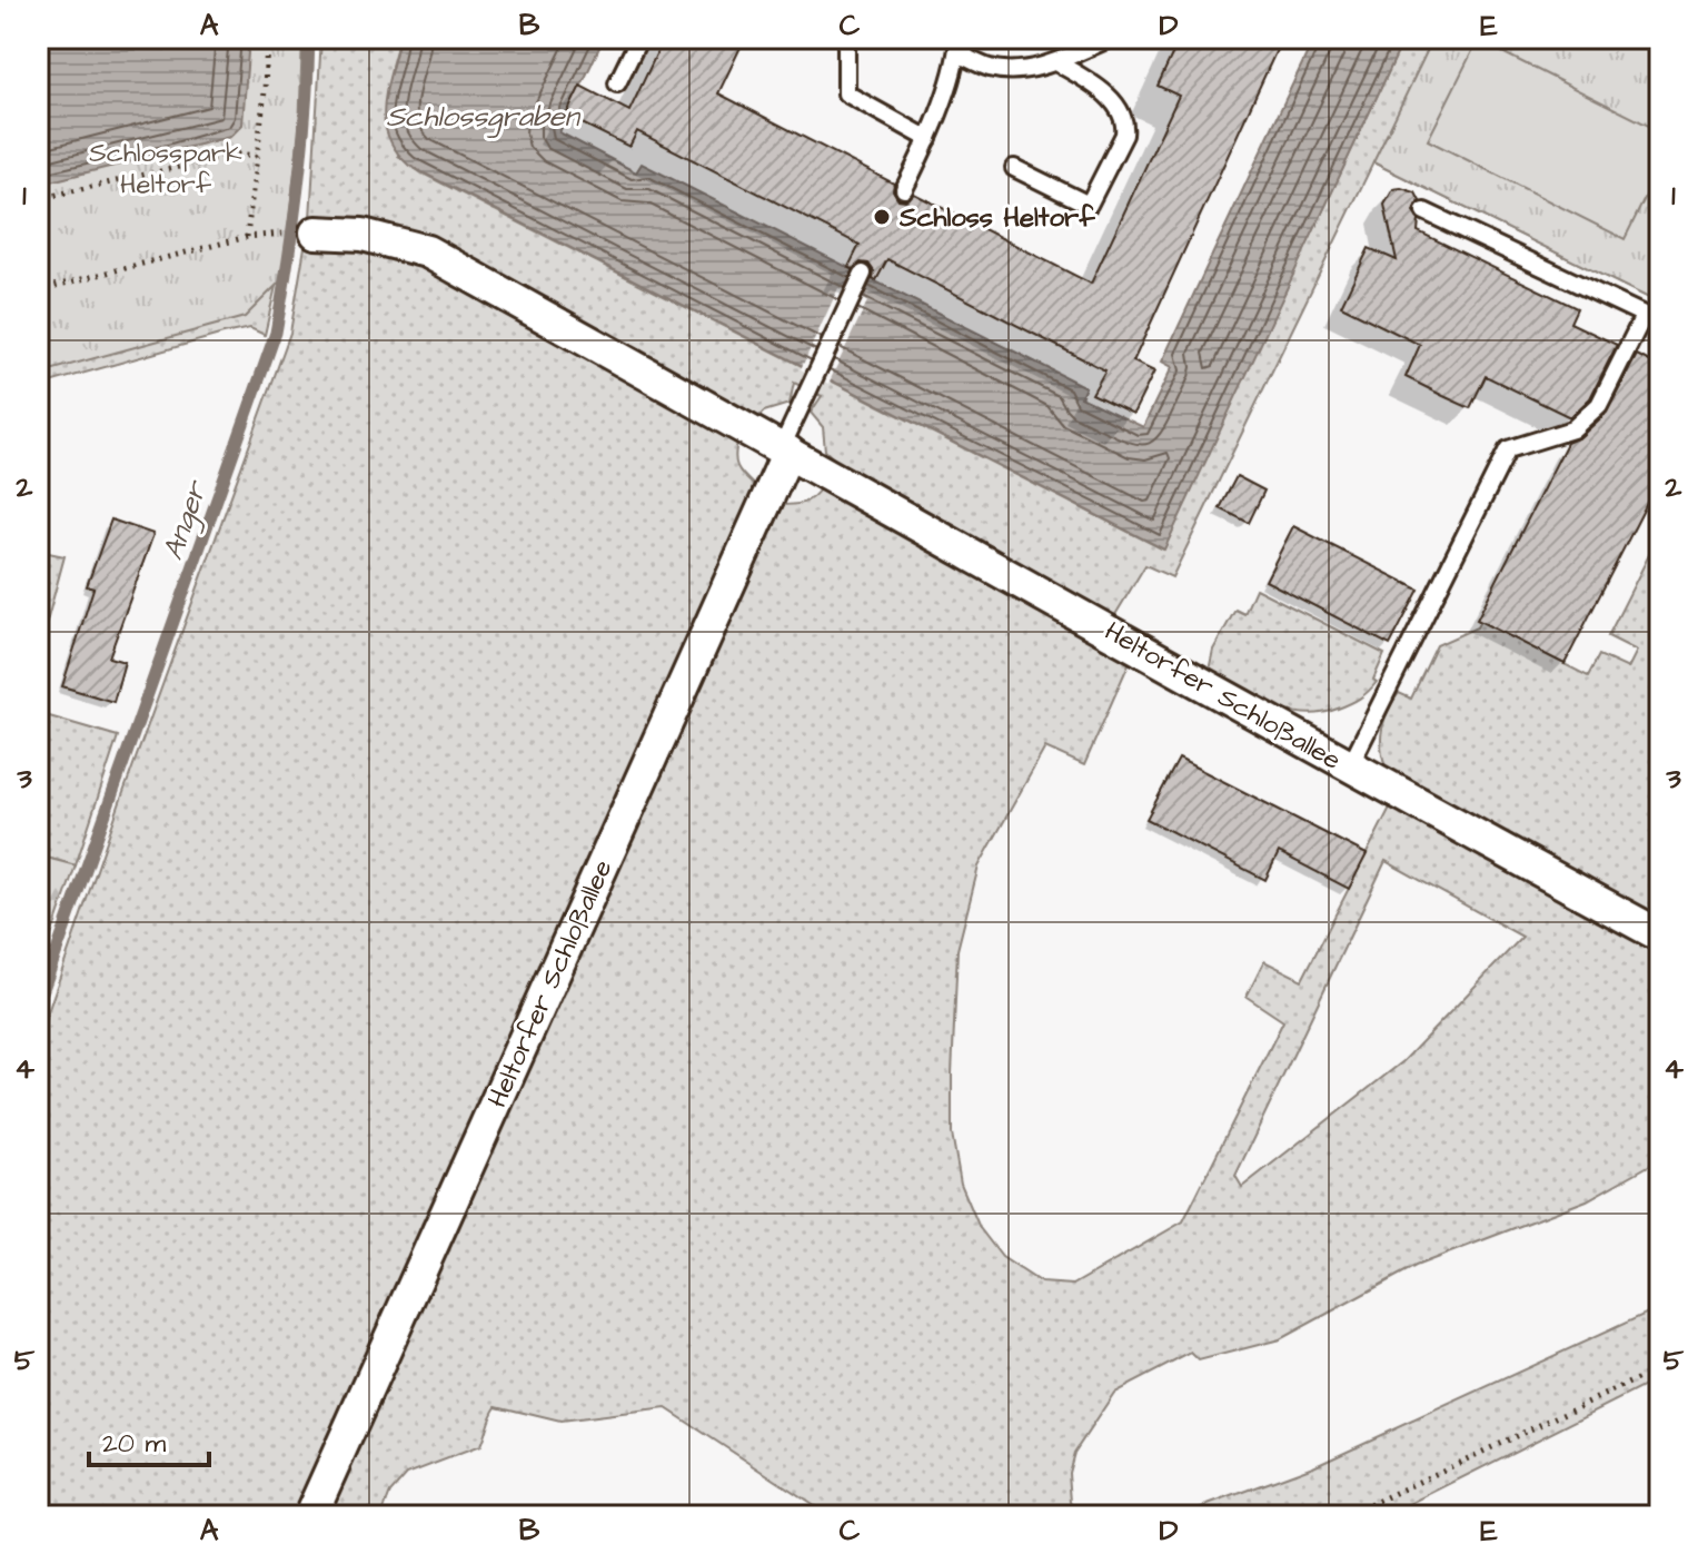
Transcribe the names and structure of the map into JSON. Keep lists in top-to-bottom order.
{
  "streets": {
    "street": ["Heltorfer Schloßallee"]
  },
  "water": ["Schlossgraben", "Anger"],
  "parks": ["Schlosspark Heltorf"],
  "places": ["Schloss Heltorf"],
  "scale_bar": "20 m",
  "grid": {
    "columns": [
      "A",
      "B",
      "C",
      "D",
      "E"
    ],
    "rows": [
      "1",
      "2",
      "3",
      "4",
      "5"
    ]
  }
}
